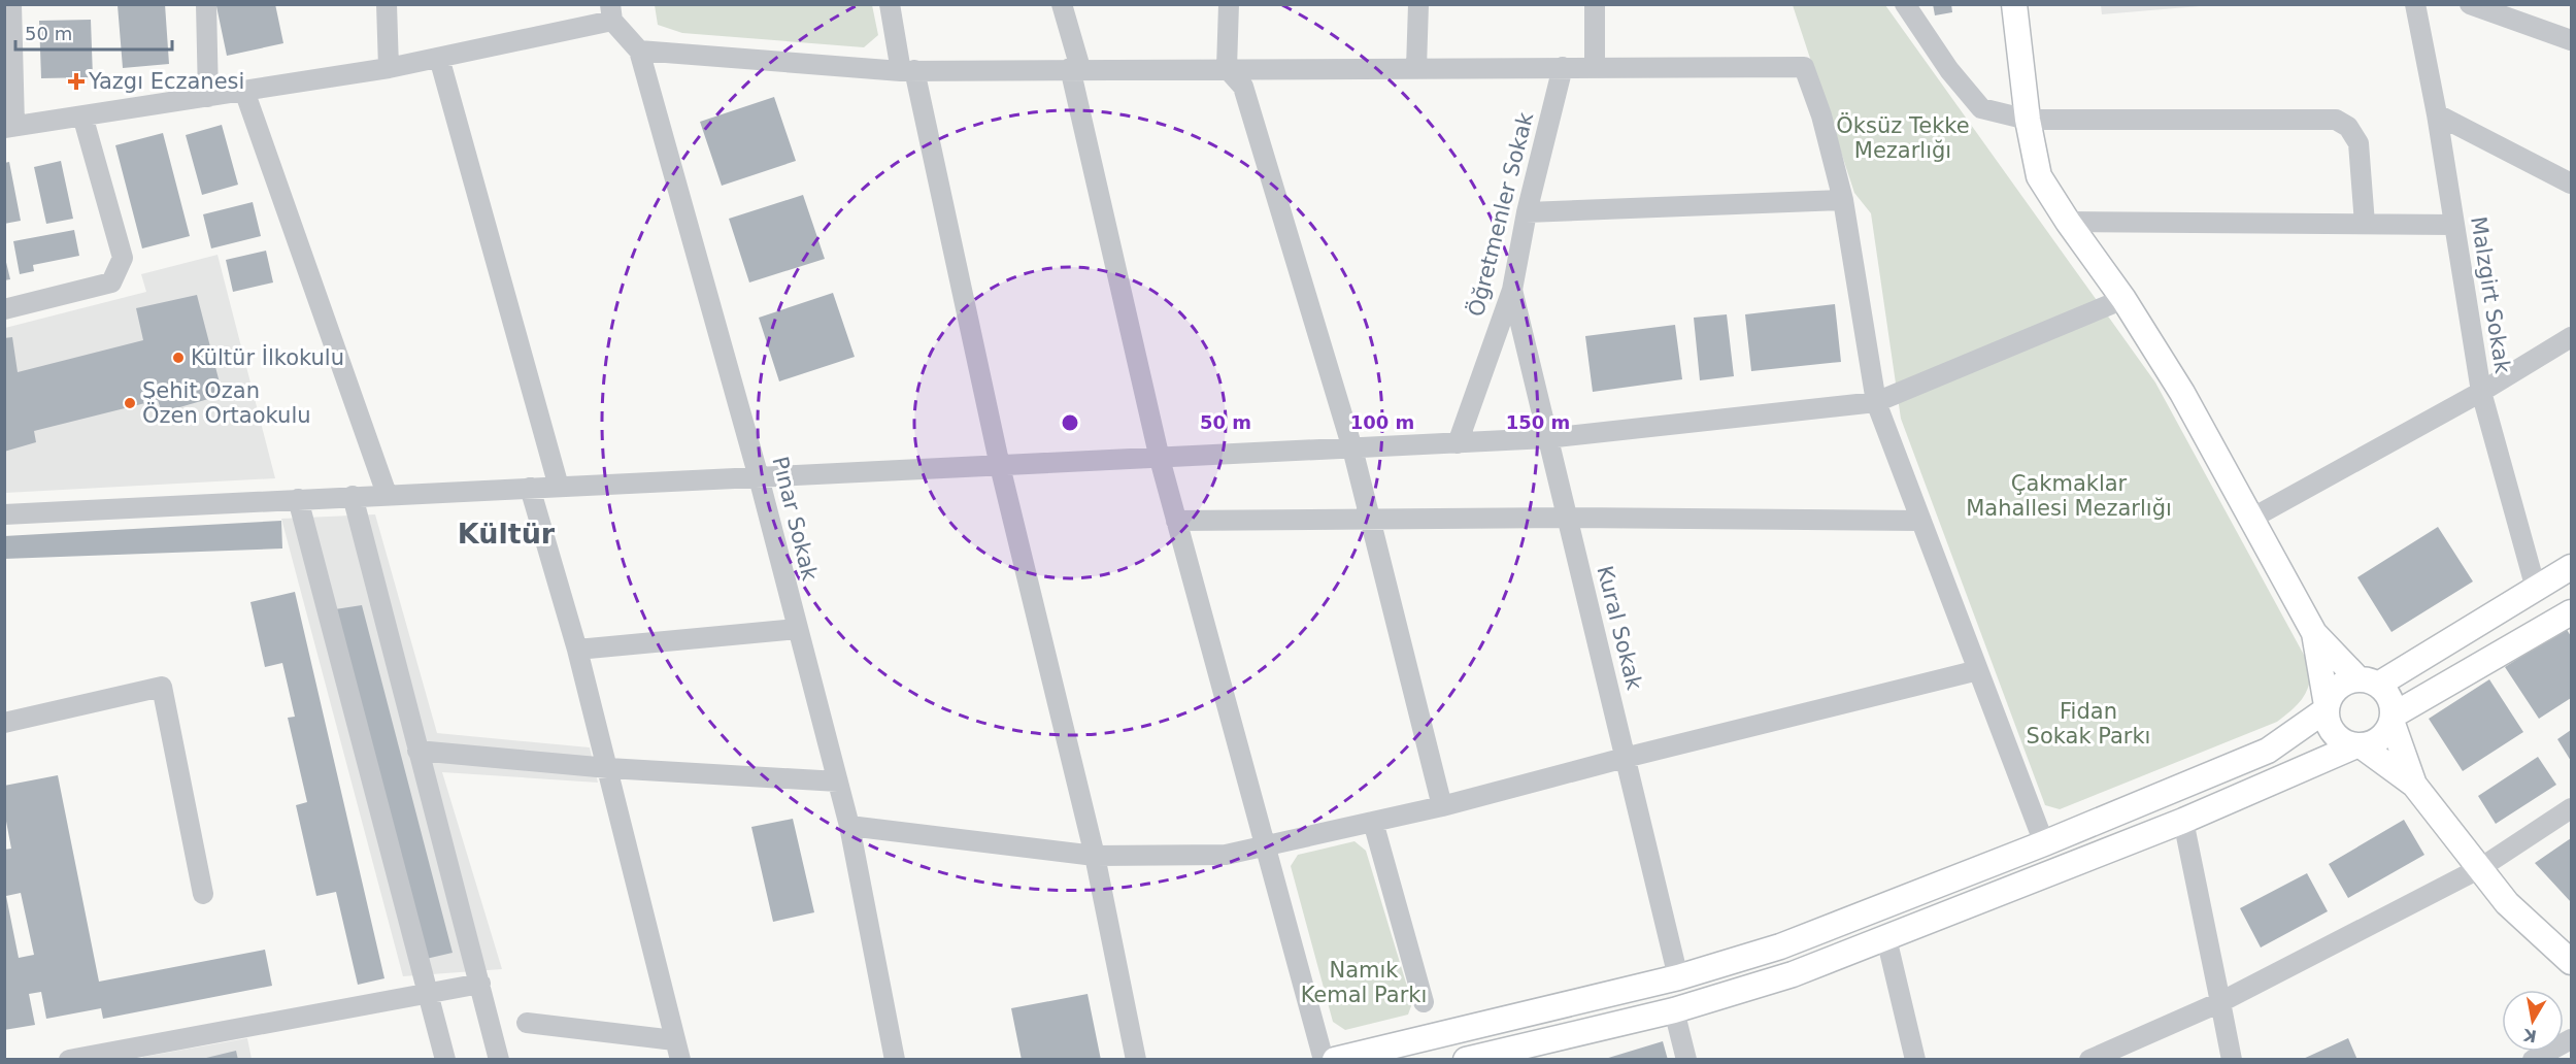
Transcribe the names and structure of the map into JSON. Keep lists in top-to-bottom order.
{
  "streets": {
    "street": [
      "Öğretmenler Sokak",
      "Malzgirt Sokak",
      "Pınar Sokak",
      "Kural Sokak"
    ]
  },
  "crossings": [
    ["Öğretmenler Sokak", "Kural Sokak"]
  ],
  "districts": ["Kültür"],
  "parks": [
    "Öksüz Tekke Mezarlığı",
    "Çakmaklar Mahallesi Mezarlığı",
    "Fidan Sokak Parkı",
    "Namık Kemal Parkı"
  ],
  "places": {
    "health": ["Yazgı Eczanesi"],
    "other": ["Kültür İlkokulu", "Şehit Ozan Özen Ortaokulu"]
  },
  "scale_bar": "50 m",
  "north": "bottom",
  "rings": ["50 m", "100 m", "150 m"]
}
